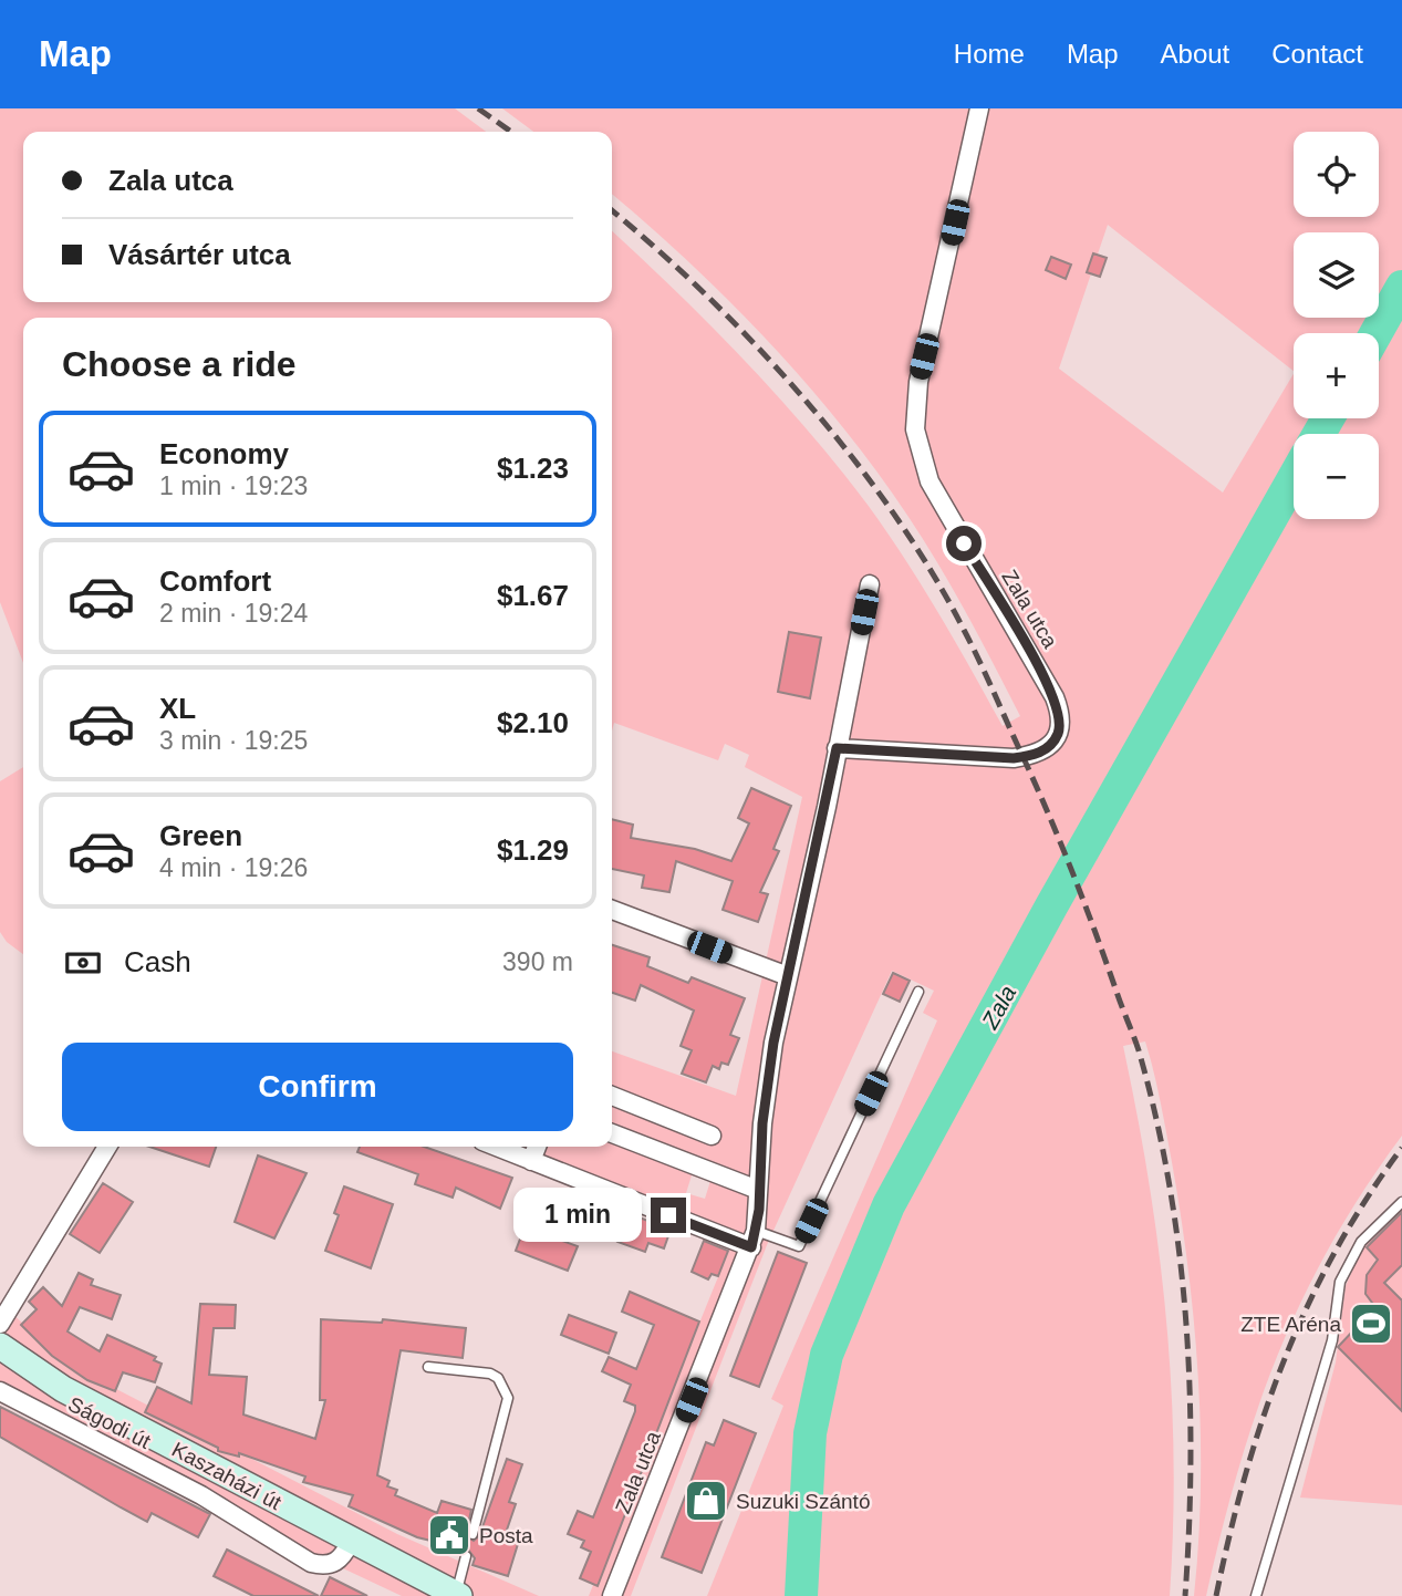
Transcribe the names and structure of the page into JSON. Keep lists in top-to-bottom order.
{
  "streets": {
    "street": ["Zala utca", "Ságodi út", "Kaszaházi út"]
  },
  "crossings": [
    ["Ságodi út", "Kaszaházi út"]
  ],
  "water": ["Zala"],
  "places": {
    "sports": ["ZTE Aréna"],
    "shop": ["Suzuki Szántó"],
    "public building": ["Posta"]
  },
  "page": {
    "header": "Map",
    "nav": [
      "Home",
      "Map",
      "About",
      "Contact"
    ],
    "map_buttons": ["+", "−"],
    "banner": ["Zala utca", "Vásártér utca"],
    "heading": "Choose a ride",
    "list": [
      {
        "name": "Economy",
        "note": "1 min · 19:23",
        "value": "$1.23"
      },
      {
        "name": "Comfort",
        "note": "2 min · 19:24",
        "value": "$1.67"
      },
      {
        "name": "XL",
        "note": "3 min · 19:25",
        "value": "$2.10"
      },
      {
        "name": "Green",
        "note": "4 min · 19:26",
        "value": "$1.29"
      }
    ],
    "pay": ["Cash", "390 m"],
    "buttons": "Confirm",
    "bubble": "1 min"
  }
}
